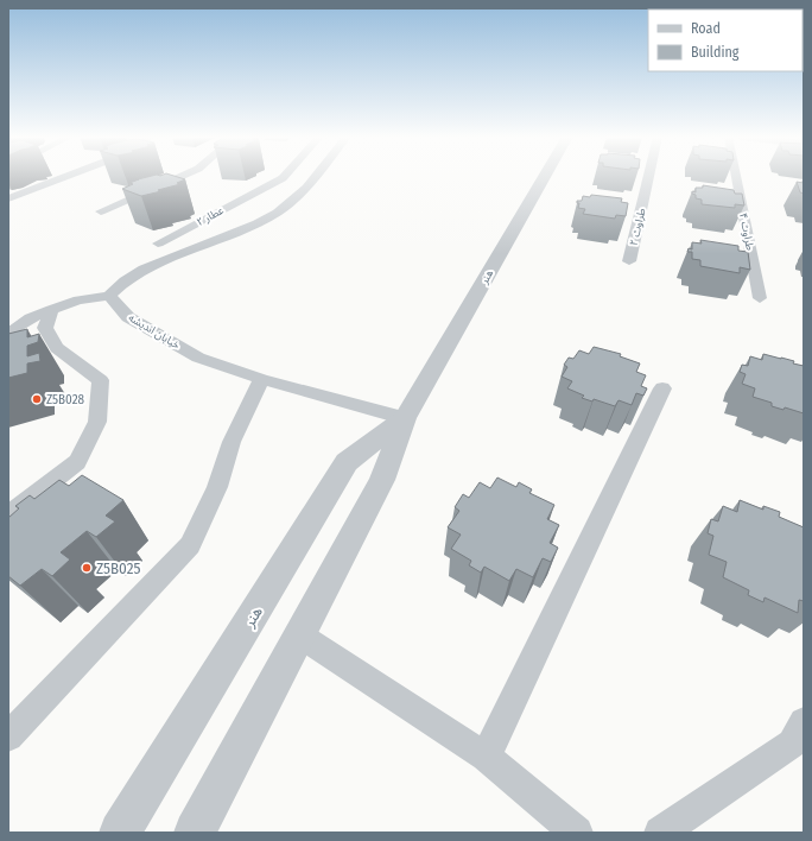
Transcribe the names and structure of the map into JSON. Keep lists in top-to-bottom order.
{
  "streets": {
    "street": [
      "عطار ۲",
      "طراوت ۲",
      "طراوت ۴",
      "هنر",
      "خیابان اندیشه"
    ]
  },
  "crossings": [
    ["هنر", "خیابان اندیشه"]
  ],
  "places": ["Z5B028", "Z5B025"],
  "legend": ["Road", "Building"]
}
